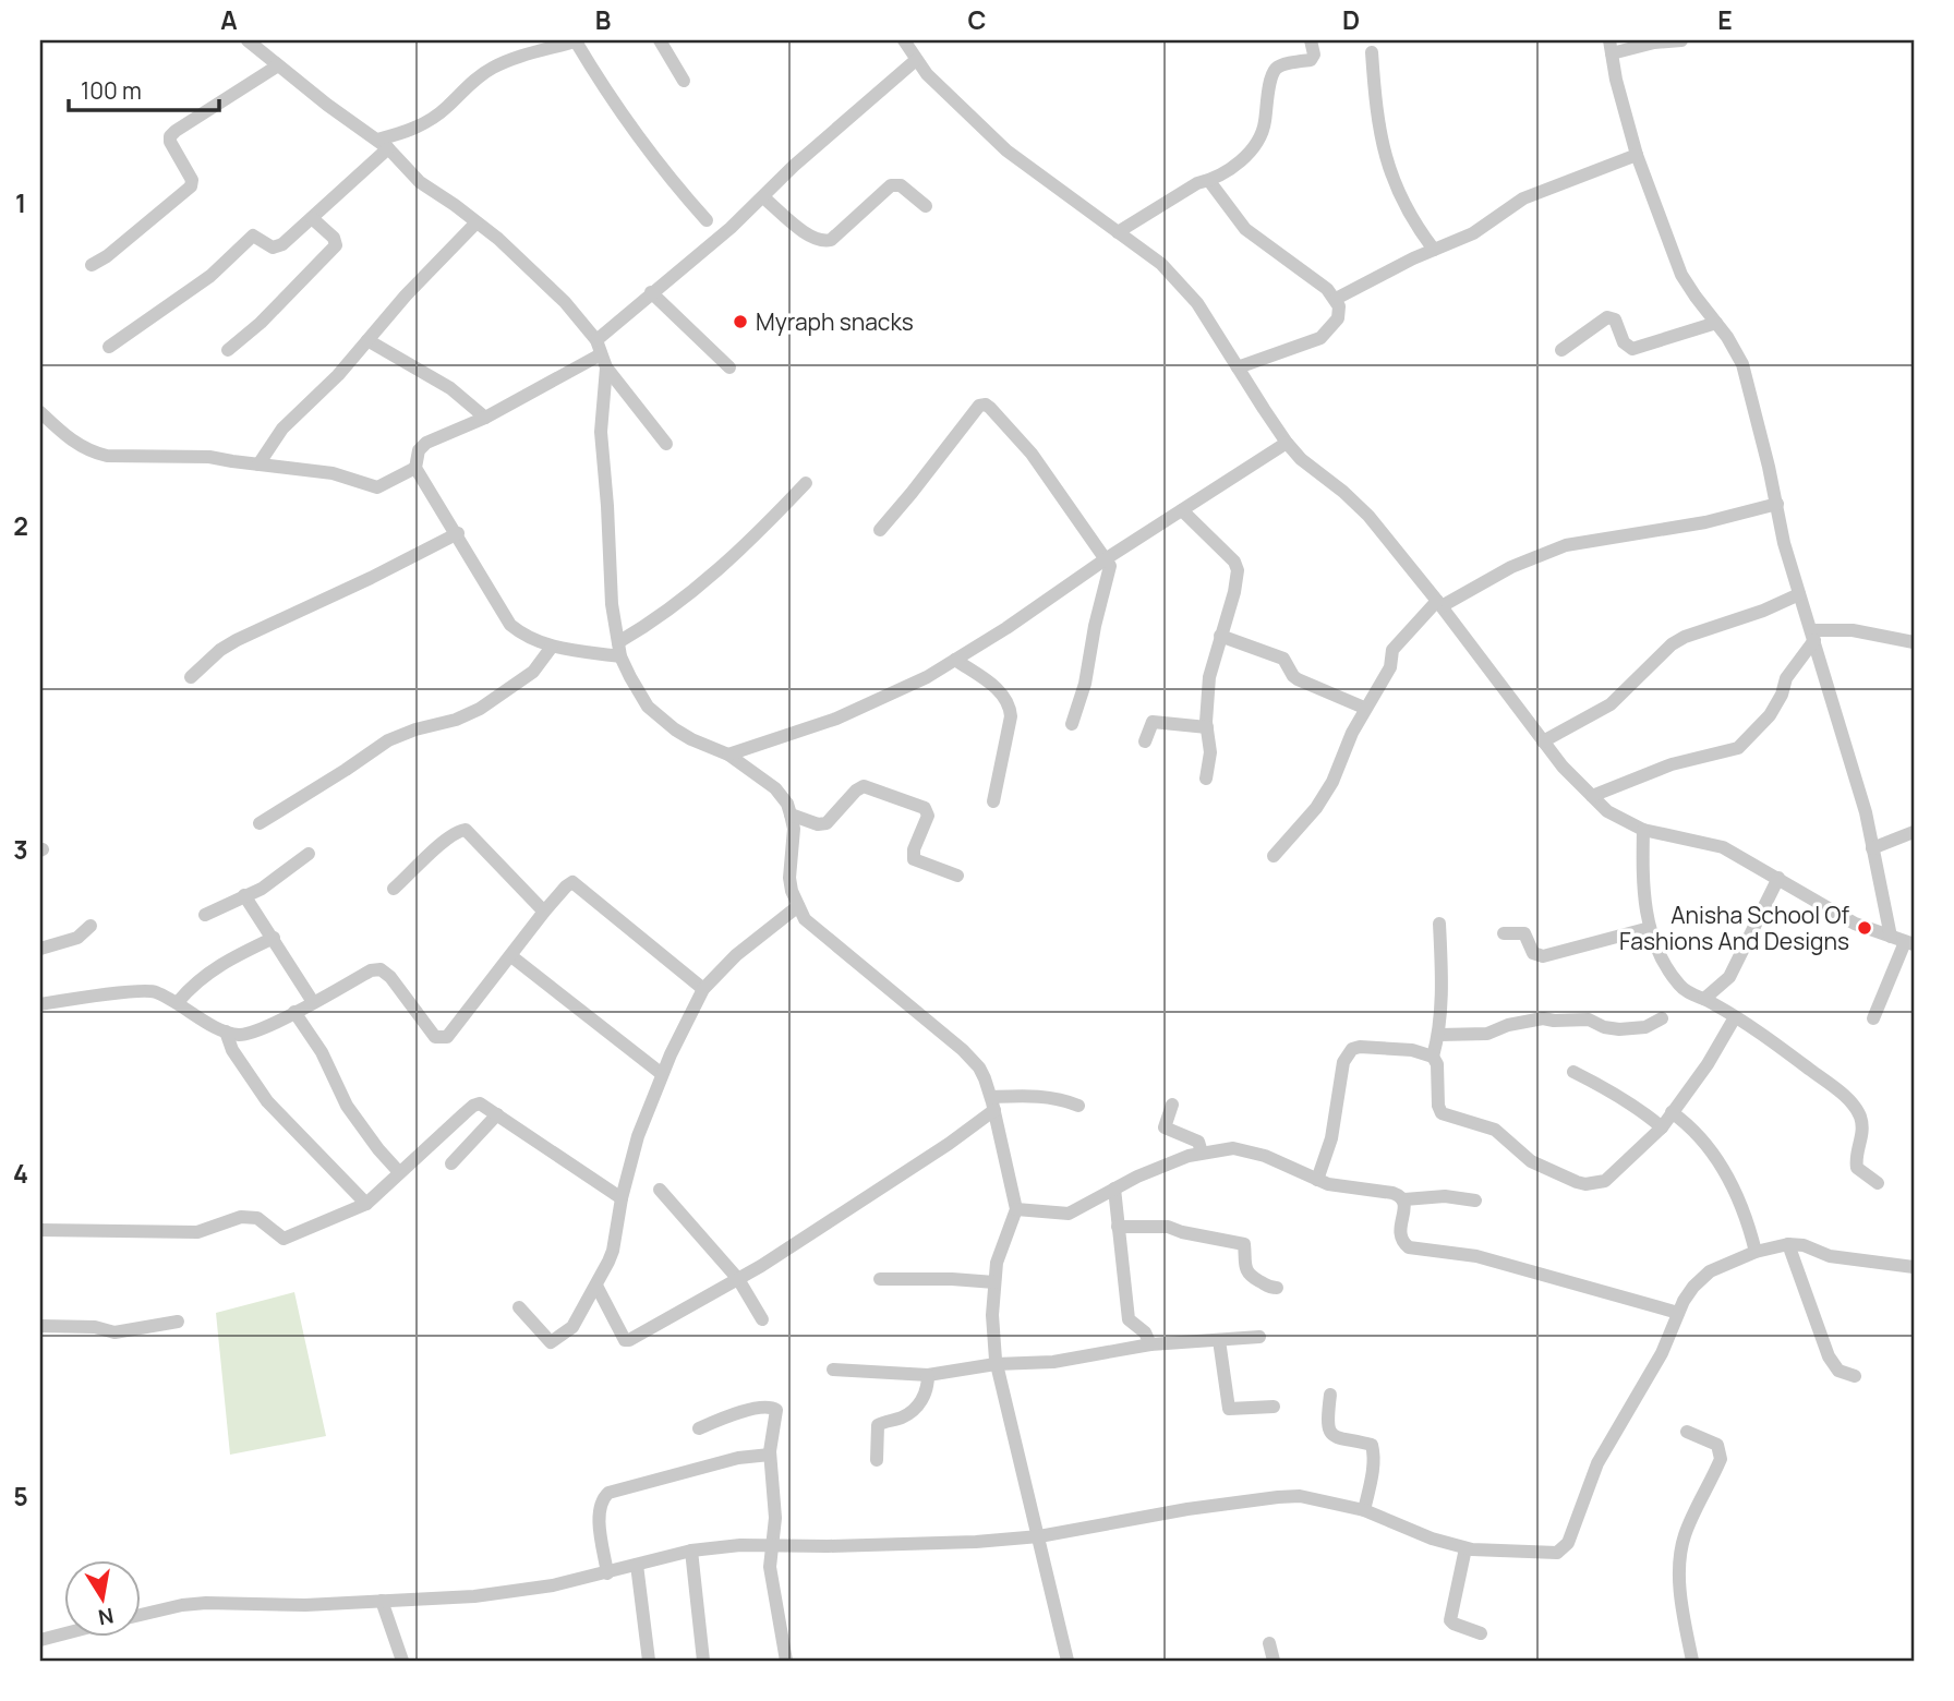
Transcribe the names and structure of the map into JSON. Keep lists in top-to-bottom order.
{
  "places": ["Myraph snacks", "Anisha School Of Fashions And Designs"],
  "scale_bar": "100 m",
  "north": "bottom",
  "grid": {
    "columns": [
      "A",
      "B",
      "C",
      "D",
      "E"
    ],
    "rows": [
      "1",
      "2",
      "3",
      "4",
      "5"
    ]
  }
}
